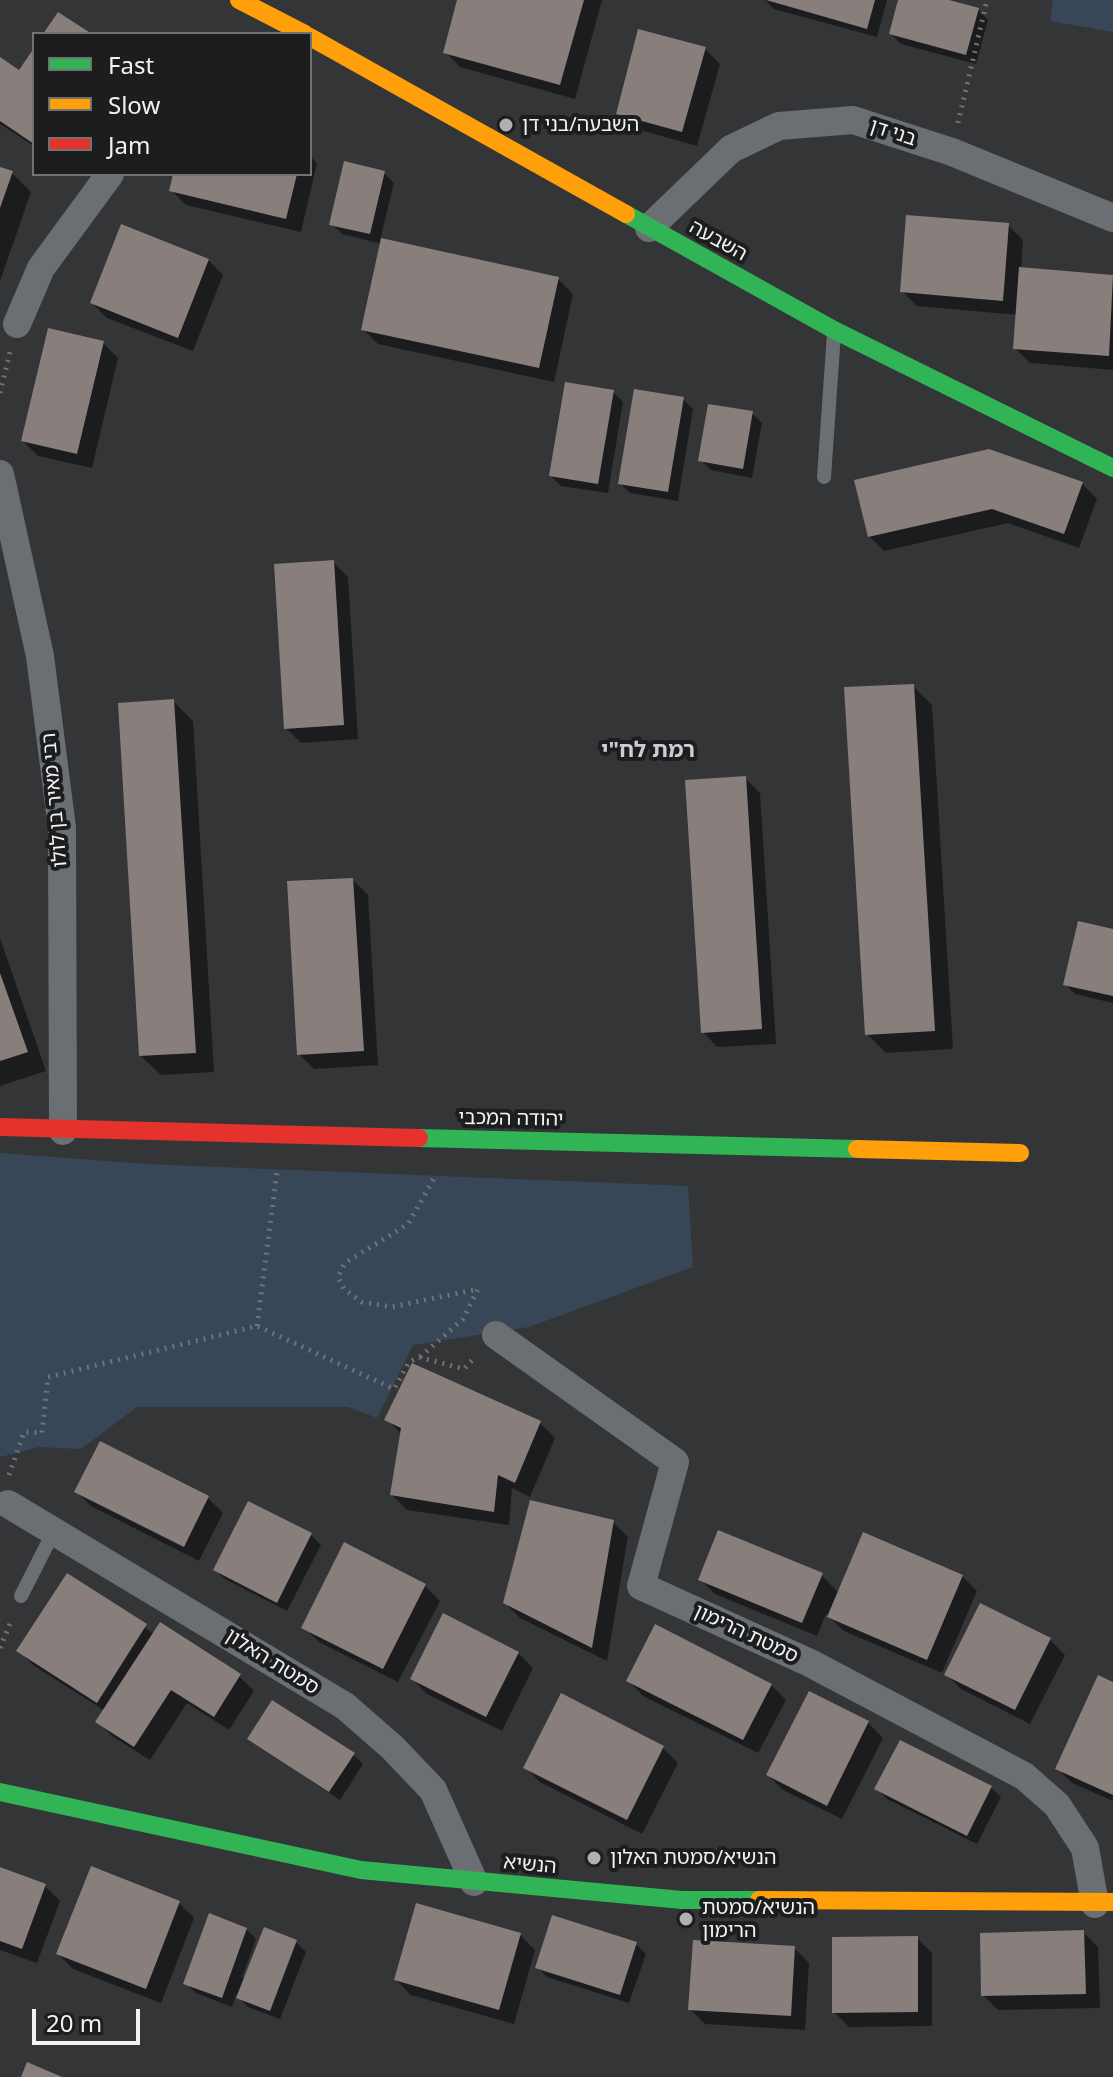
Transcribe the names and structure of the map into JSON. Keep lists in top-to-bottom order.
{
  "streets": {
    "street": [
      "בני דן",
      "השבעה",
      "רבי מאיר בן לולו",
      "יהודה המכבי",
      "סמטת הרימון",
      "סמטת האלון",
      "הנשיא"
    ]
  },
  "crossings": [
    ["בני דן", "השבעה"],
    ["רבי מאיר בן לולו", "יהודה המכבי"],
    ["סמטת הרימון", "הנשיא"],
    ["סמטת האלון", "הנשיא"]
  ],
  "districts": ["רמת לח\"י"],
  "places": ["השבעה/בני דן", "הנשיא/סמטת האלון", "הנשיא/סמטת הרימון"],
  "legend": ["Fast", "Slow", "Jam"],
  "scale_bar": "20 m"
}
